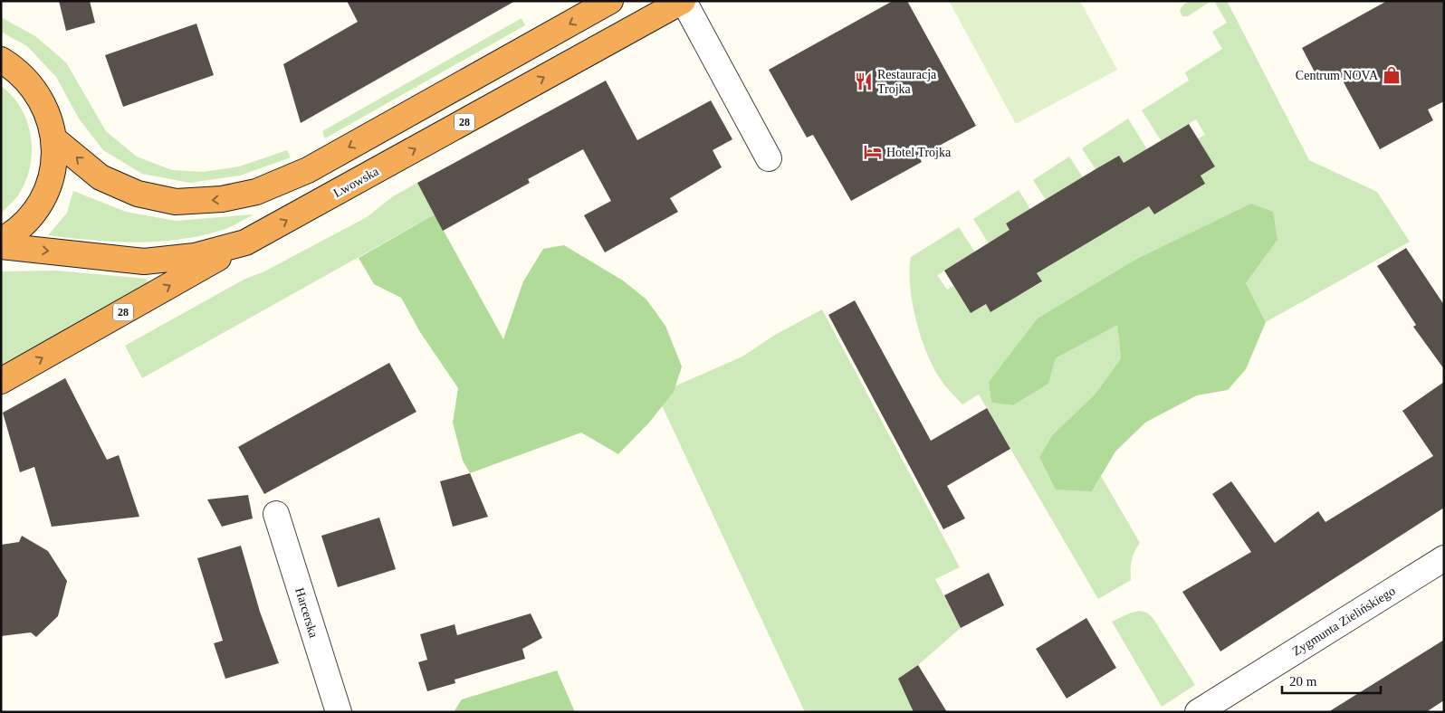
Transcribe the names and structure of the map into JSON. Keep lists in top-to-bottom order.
{
  "streets": {
    "highway": ["28", "Lwowska"],
    "street": ["Harcerska", "Zygmunta Zielińskiego"]
  },
  "crossings": [
    ["28", "Lwowska"]
  ],
  "places": {
    "shop": ["Centrum NOVA"],
    "restaurant": ["Restauracja Trojka"],
    "hotel": ["Hotel Trojka"]
  },
  "scale_bar": "20 m"
}
